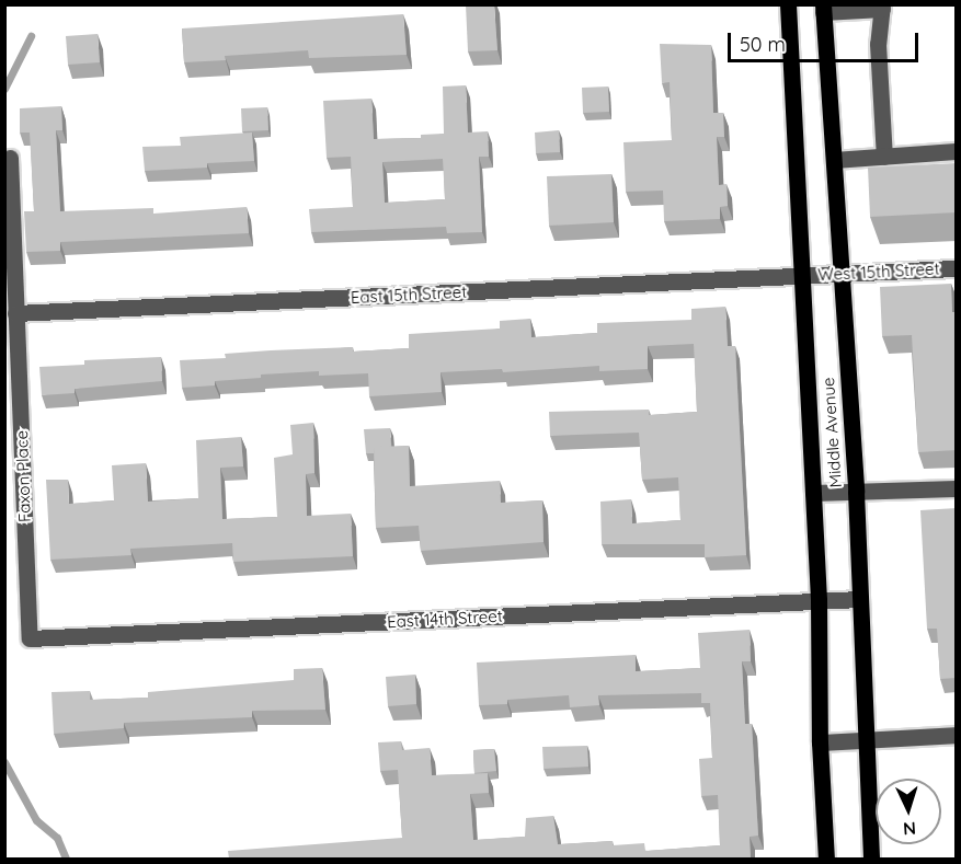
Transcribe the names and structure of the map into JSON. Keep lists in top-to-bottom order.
{
  "streets": {
    "main road": ["Middle Avenue"],
    "street": [
      "West 15th Street",
      "East 15th Street",
      "Faxon Place",
      "East 14th Street"
    ]
  },
  "crossings": [
    ["West 15th Street", "East 15th Street"],
    ["West 15th Street", "Middle Avenue"],
    ["East 15th Street", "Middle Avenue"],
    ["East 15th Street", "Faxon Place"],
    ["Middle Avenue", "East 14th Street"],
    ["Faxon Place", "East 14th Street"]
  ],
  "scale_bar": "50 m",
  "north": "bottom"
}
